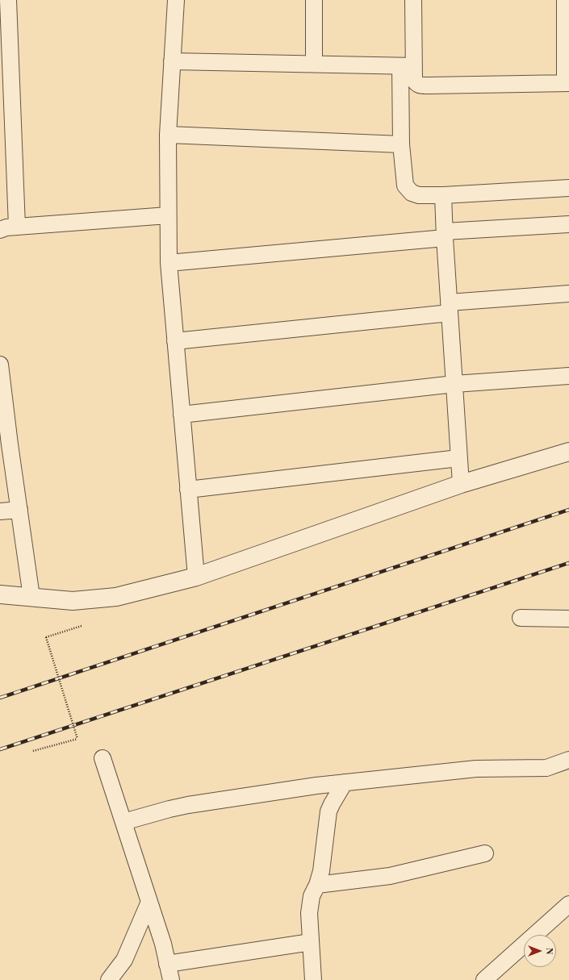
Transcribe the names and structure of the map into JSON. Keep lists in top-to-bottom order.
{
  "north": "right"
}
